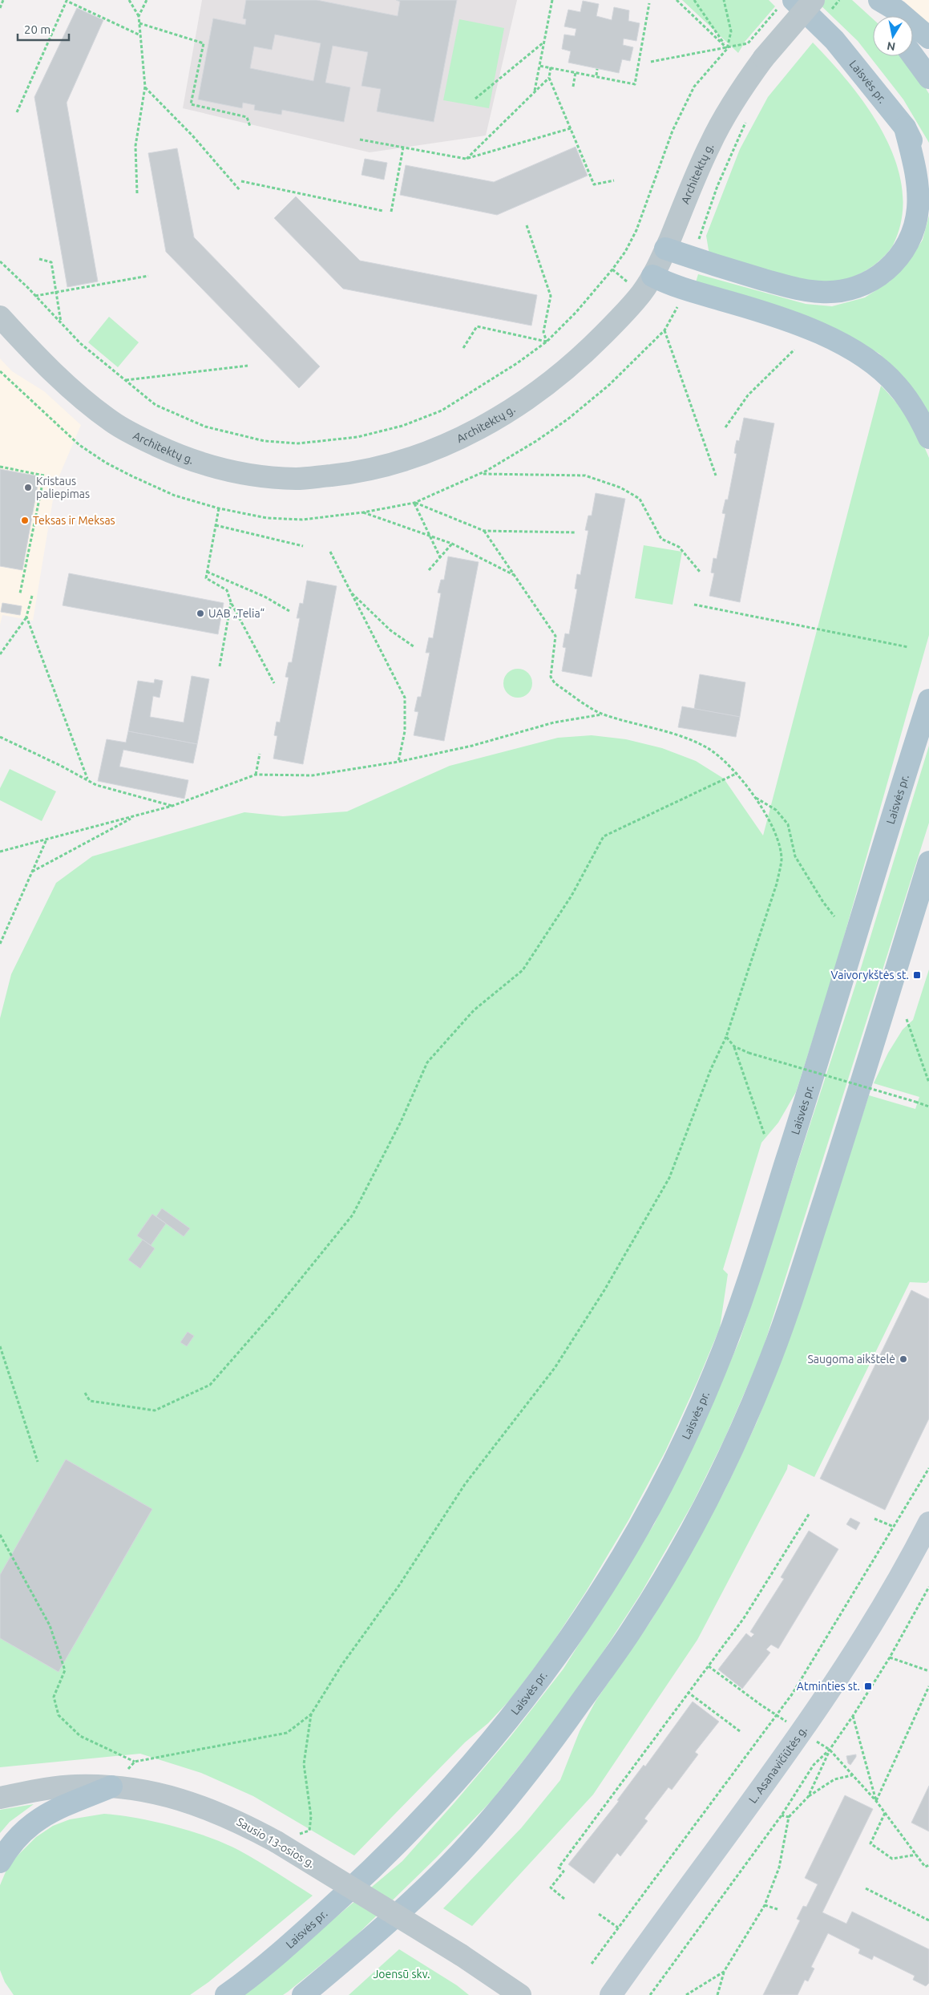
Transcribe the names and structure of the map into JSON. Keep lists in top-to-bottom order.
{
  "streets": {
    "main road": ["Laisvės pr.", "L. Asanavičiūtės g."],
    "street": ["Architektų g.", "Sausio 13-osios g."]
  },
  "parks": ["Joensū skv."],
  "places": {
    "other": [
      "Kristaus paliepimas",
      "Teksas ir Meksas",
      "UAB „Telia“",
      "Saugoma aikštelė"
    ],
    "transit": ["Vaivorykštės st.", "Atminties st."]
  },
  "scale_bar": "20 m",
  "north": "bottom"
}
